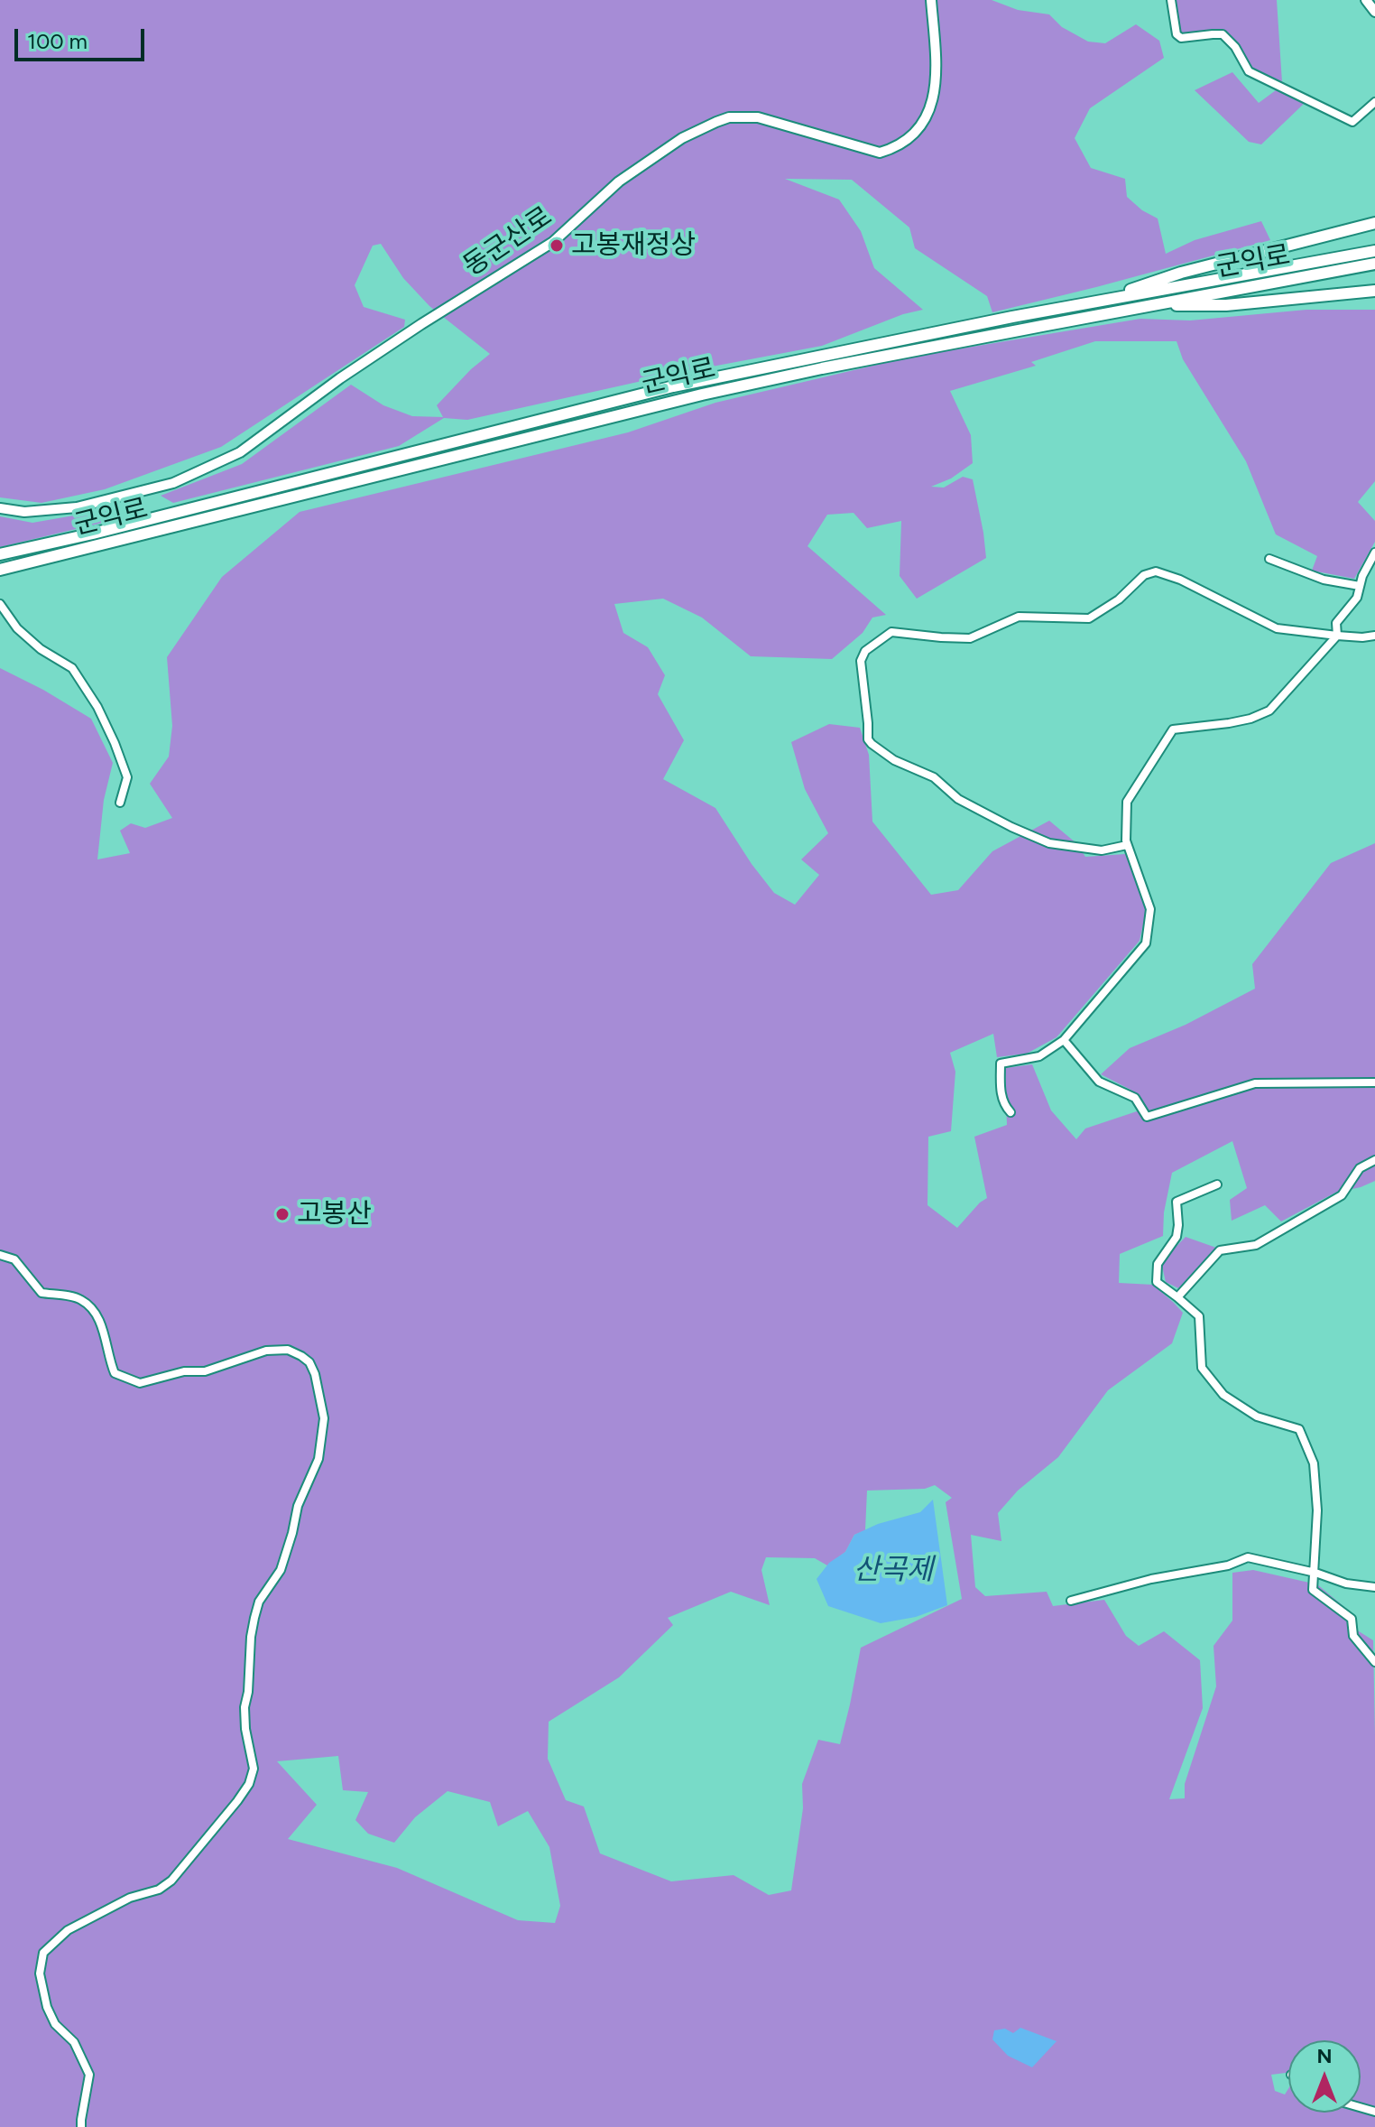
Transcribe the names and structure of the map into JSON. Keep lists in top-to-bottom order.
{
  "streets": {
    "highway": ["군익로"],
    "street": ["동군산로"]
  },
  "water": ["산곡제"],
  "places": ["고봉재정상", "고봉산"],
  "scale_bar": "100 m",
  "north": "top"
}
